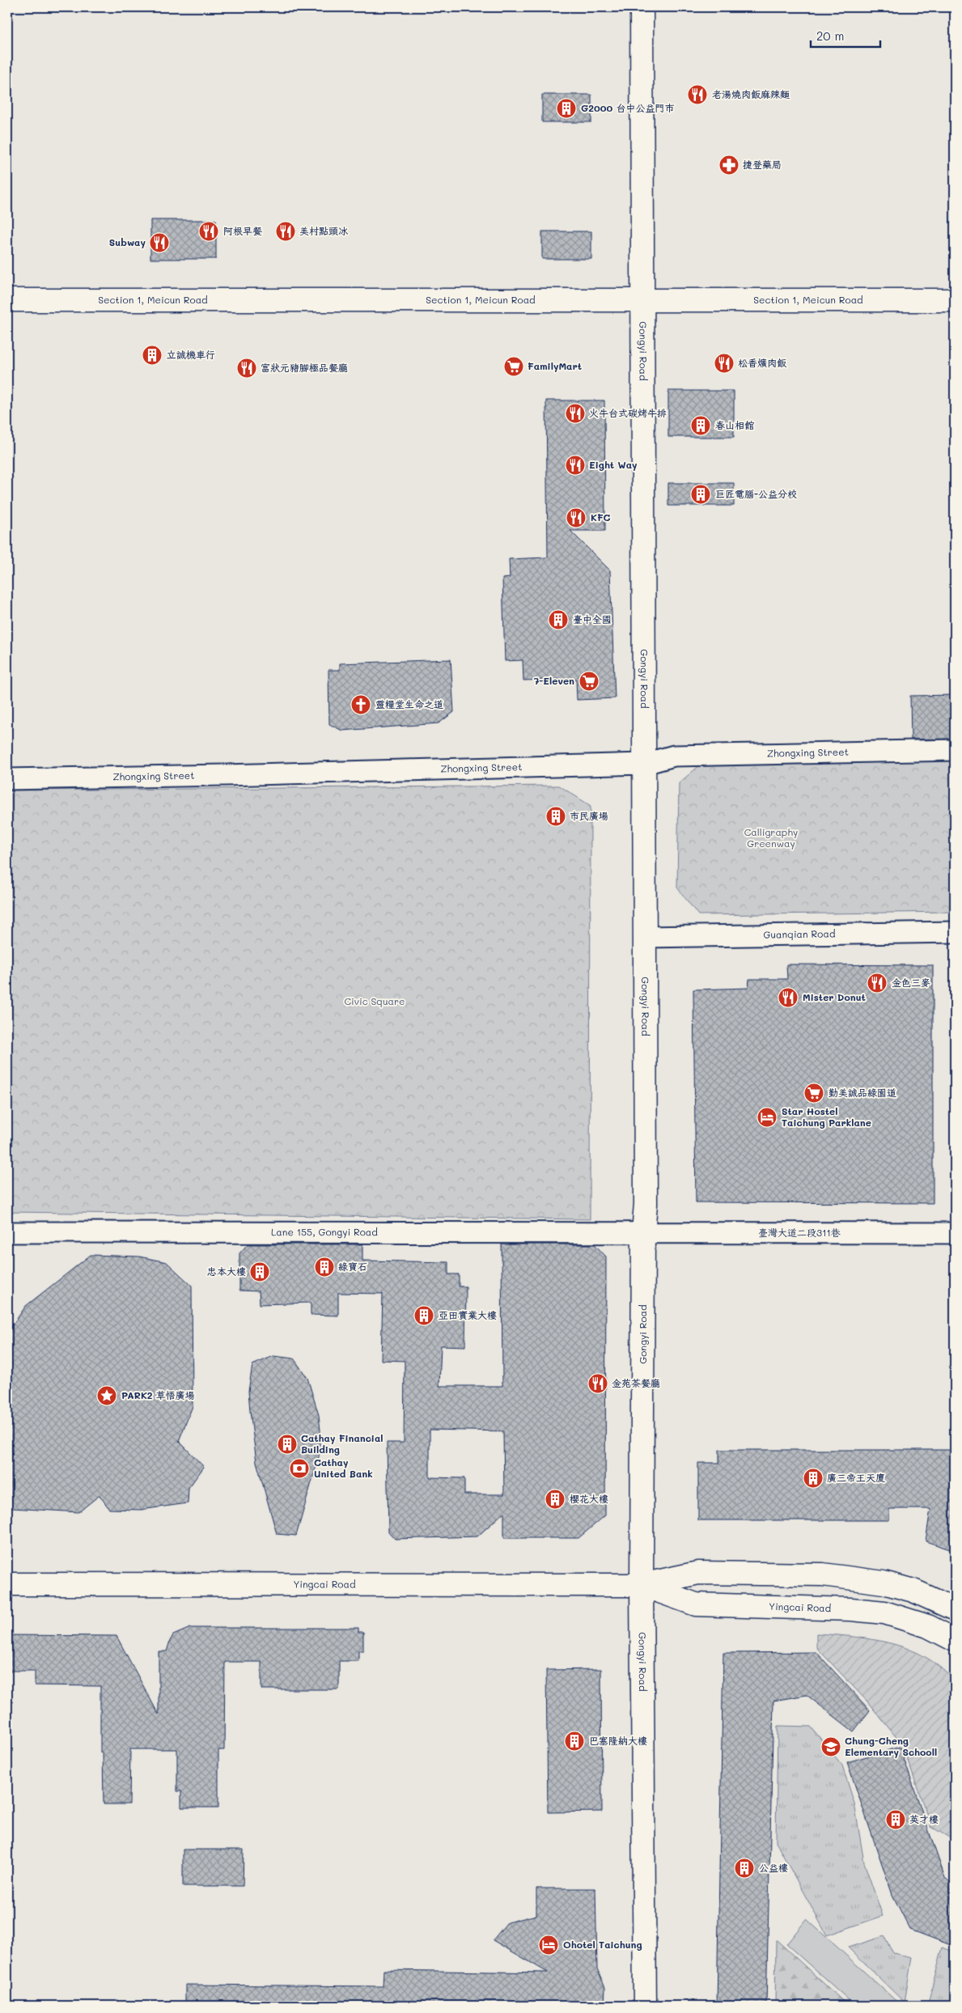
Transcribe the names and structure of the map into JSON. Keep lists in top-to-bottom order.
{
  "streets": {
    "main road": ["Section 1, Meicun Road", "Gongyi Road", "Yingcai Road"],
    "street": [
      "Zhongxing Street",
      "Guanqian Road",
      "Lane 155, Gongyi Road",
      "臺灣大道二段311巷"
    ]
  },
  "crossings": [
    ["Section 1, Meicun Road", "Gongyi Road"],
    ["Gongyi Road", "Zhongxing Street"],
    ["Gongyi Road", "Guanqian Road"],
    ["Gongyi Road", "Lane 155, Gongyi Road"],
    ["Gongyi Road", "臺灣大道二段311巷"],
    ["Gongyi Road", "Yingcai Road"],
    ["Lane 155, Gongyi Road", "臺灣大道二段311巷"]
  ],
  "parks": ["Calligraphy Greenway", "Civic Square"],
  "places": {
    "restaurant": [
      "老湯燒肉飯麻辣麵",
      "阿根早餐",
      "美村點頭冰",
      "Subway",
      "松香爌肉飯",
      "富狀元豬腳極品餐廳",
      "火牛台式碳烤牛排",
      "Eight Way",
      "KFC",
      "金色三麥",
      "Mister Donut",
      "金苑茶餐廳"
    ],
    "building": [
      "G2000 台中公益門市",
      "立誠機車行",
      "春山相館",
      "巨匠電腦-公益分校",
      "臺中全國",
      "市民廣場",
      "綠寶石",
      "忠本大樓",
      "亞田實業大樓",
      "Cathay Financial Building",
      "廣三帝王天廈",
      "櫻花大樓",
      "巴塞隆納大樓",
      "英才樓",
      "公益樓"
    ],
    "pharmacy": ["捷登藥局"],
    "supermarket": ["FamilyMart", "7-Eleven", "勤美誠品綠園道"],
    "church": ["靈糧堂生命之道"],
    "hotel": ["Star Hostel Taichung Parklane", "Ohotel Taichung"],
    "place": ["PARK2 草悟廣場"],
    "bank": ["Cathay United Bank"],
    "school or university": ["Chung-Cheng Elementary Schooll"]
  },
  "scale_bar": "20 m"
}
